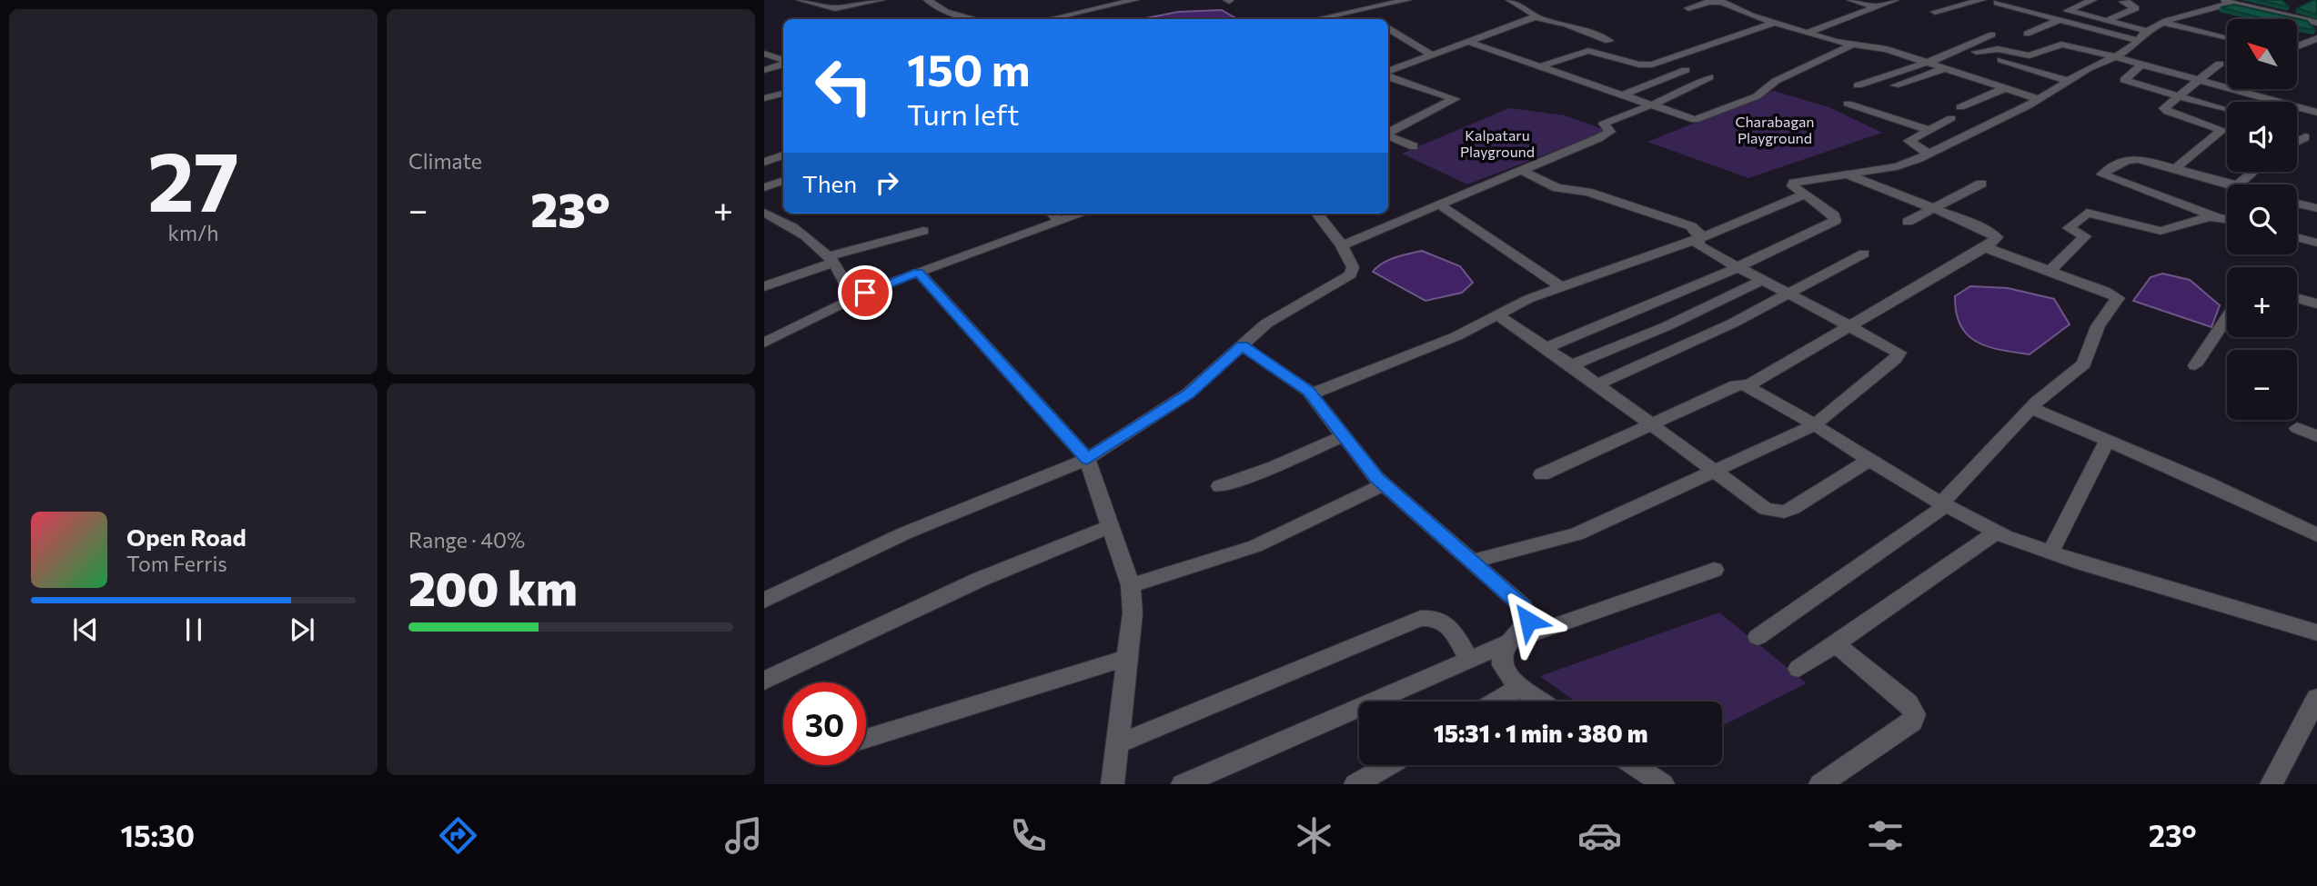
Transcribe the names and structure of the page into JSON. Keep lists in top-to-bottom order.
{
  "parks": ["Charabagan Playground", "Kalpataru Playground"],
  "north": "top left",
  "page": {
    "tile": [
      ["27", "km/h"],
      "Climate",
      ["Range · 40%", "200 km"]
    ],
    "map_buttons": ["+", "−"],
    "turn": ["150 m", "Turn left"],
    "then": "Then",
    "heat": ["−", "23°", "+"],
    "song": ["Open Road", "Tom Ferris"],
    "limit": "30",
    "trip": "15:31 · 1 min · 380 m",
    "tabs": ["15:30", "23°"]
  }
}
